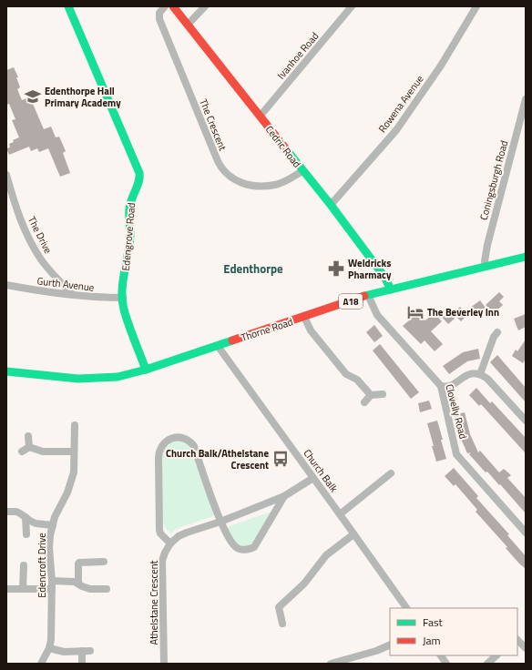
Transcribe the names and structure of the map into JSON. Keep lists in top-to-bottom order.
{
  "streets": {
    "street": [
      "Ivanhoe Road",
      "Rowena Avenue",
      "The Crescent",
      "Cedric Road",
      "Coningsburgh Road",
      "The Drive",
      "Edengrove Road",
      "Gurth Avenue",
      "A18",
      "Thorne Road",
      "Clovelly Road",
      "Church Balk",
      "Edencroft Drive",
      "Athelstane Crescent"
    ]
  },
  "crossings": [
    ["Ivanhoe Road", "Cedric Road"],
    ["Rowena Avenue", "Cedric Road"],
    ["The Crescent", "Cedric Road"],
    ["Cedric Road", "Thorne Road"],
    ["Coningsburgh Road", "Thorne Road"],
    ["The Drive", "Gurth Avenue"],
    ["Edengrove Road", "Gurth Avenue"],
    ["Edengrove Road", "Thorne Road"],
    ["Thorne Road", "Clovelly Road"],
    ["Thorne Road", "Church Balk"],
    ["Church Balk", "Athelstane Crescent"]
  ],
  "districts": ["Edenthorpe"],
  "places": {
    "school or university": ["Edenthorpe Hall Primary Academy"],
    "pharmacy": ["Weldricks Pharmacy"],
    "hotel": ["The Beverley Inn"],
    "bus stop": ["Church Balk/Athelstane Crescent"]
  },
  "legend": ["Fast", "Jam"]
}
